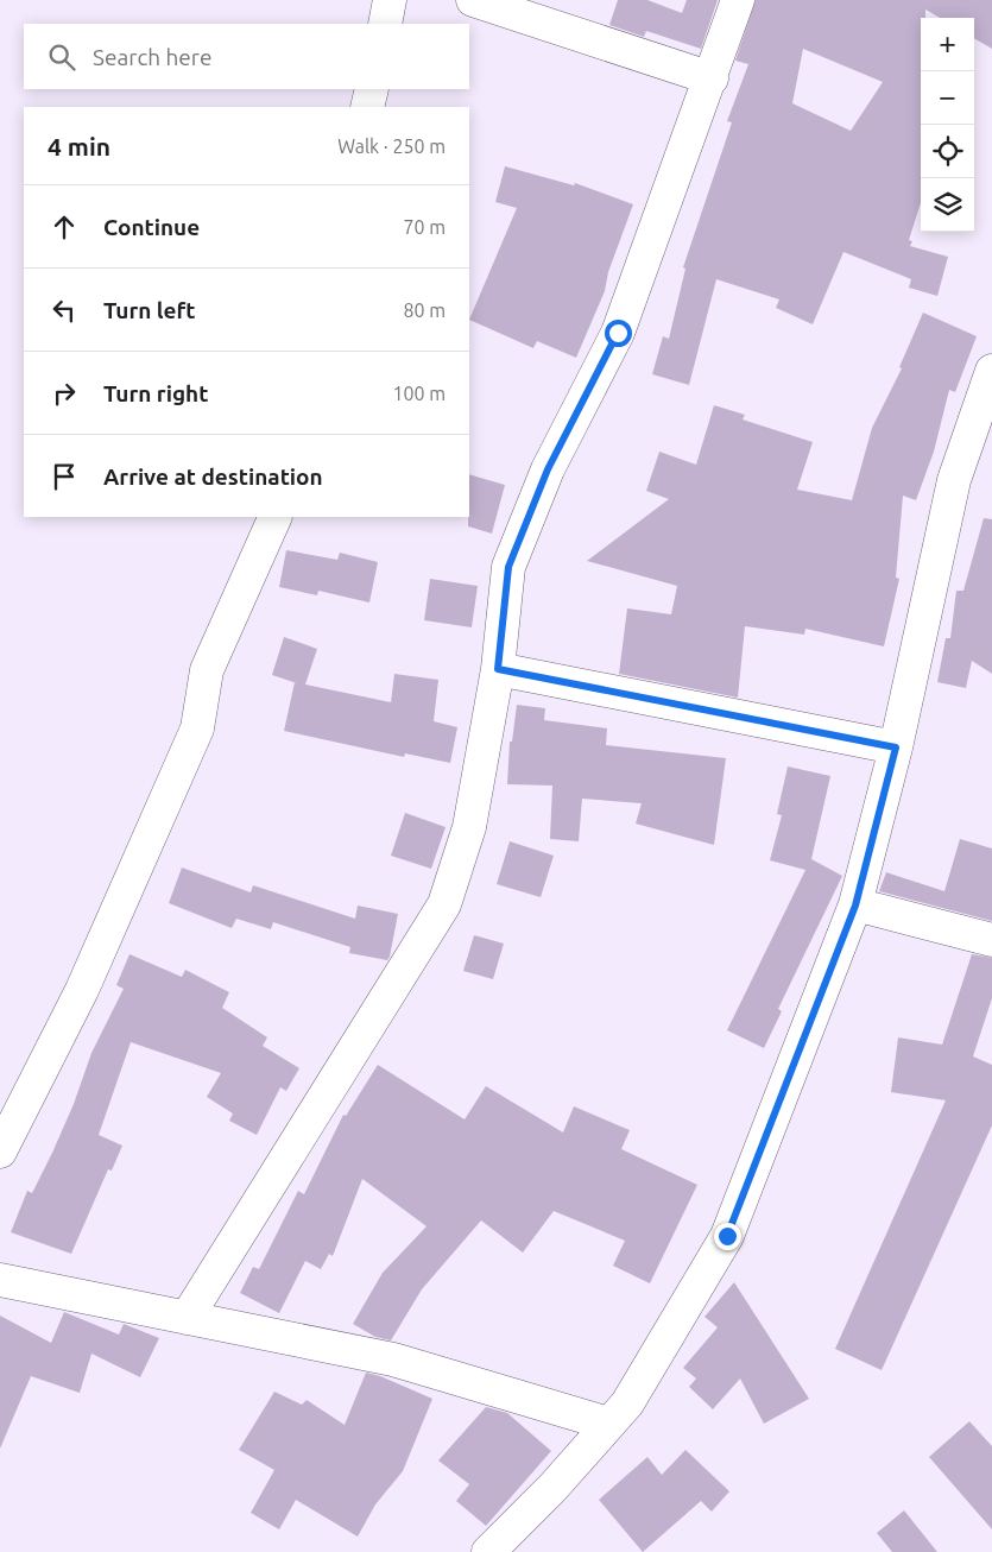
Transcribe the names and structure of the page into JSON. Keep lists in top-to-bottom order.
{
  "page": {
    "map_buttons": ["+", "−"],
    "search": "Search here",
    "heading": ["4 min", "Walk · 250 m"],
    "list": [
      ["Continue", "70 m"],
      ["Turn left", "80 m"],
      ["Turn right", "100 m"],
      "Arrive at destination"
    ]
  }
}
